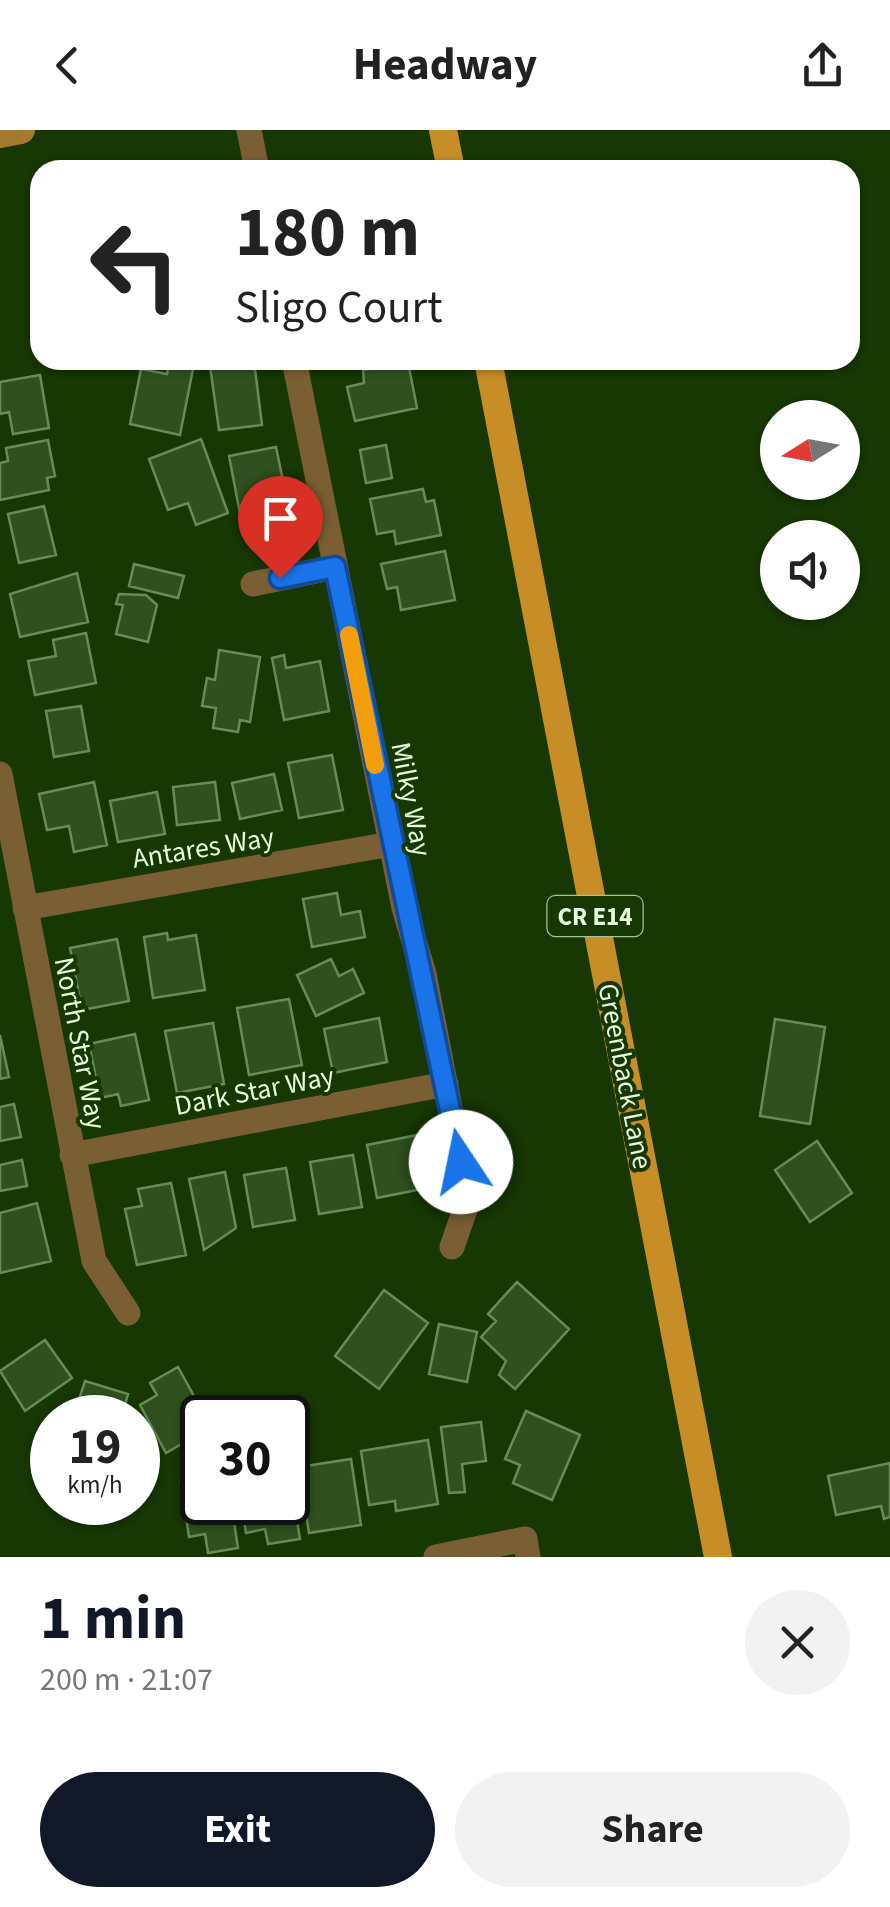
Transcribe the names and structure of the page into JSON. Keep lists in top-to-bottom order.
{
  "streets": {
    "main road": ["CR E14", "Greenback Lane"],
    "street": [
      "Milky Way",
      "Antares Way",
      "North Star Way",
      "Dark Star Way"
    ]
  },
  "crossings": [
    ["Milky Way", "Antares Way"],
    ["Milky Way", "Dark Star Way"],
    ["Antares Way", "North Star Way"],
    ["North Star Way", "Dark Star Way"]
  ],
  "north": "left",
  "page": {
    "header": "Headway",
    "turn": ["180 m", "Sligo Court"],
    "speed": "19 km/h",
    "limit": "30",
    "heading": ["1 min", "200 m · 21:07"],
    "buttons": ["Exit", "Share"]
  }
}
